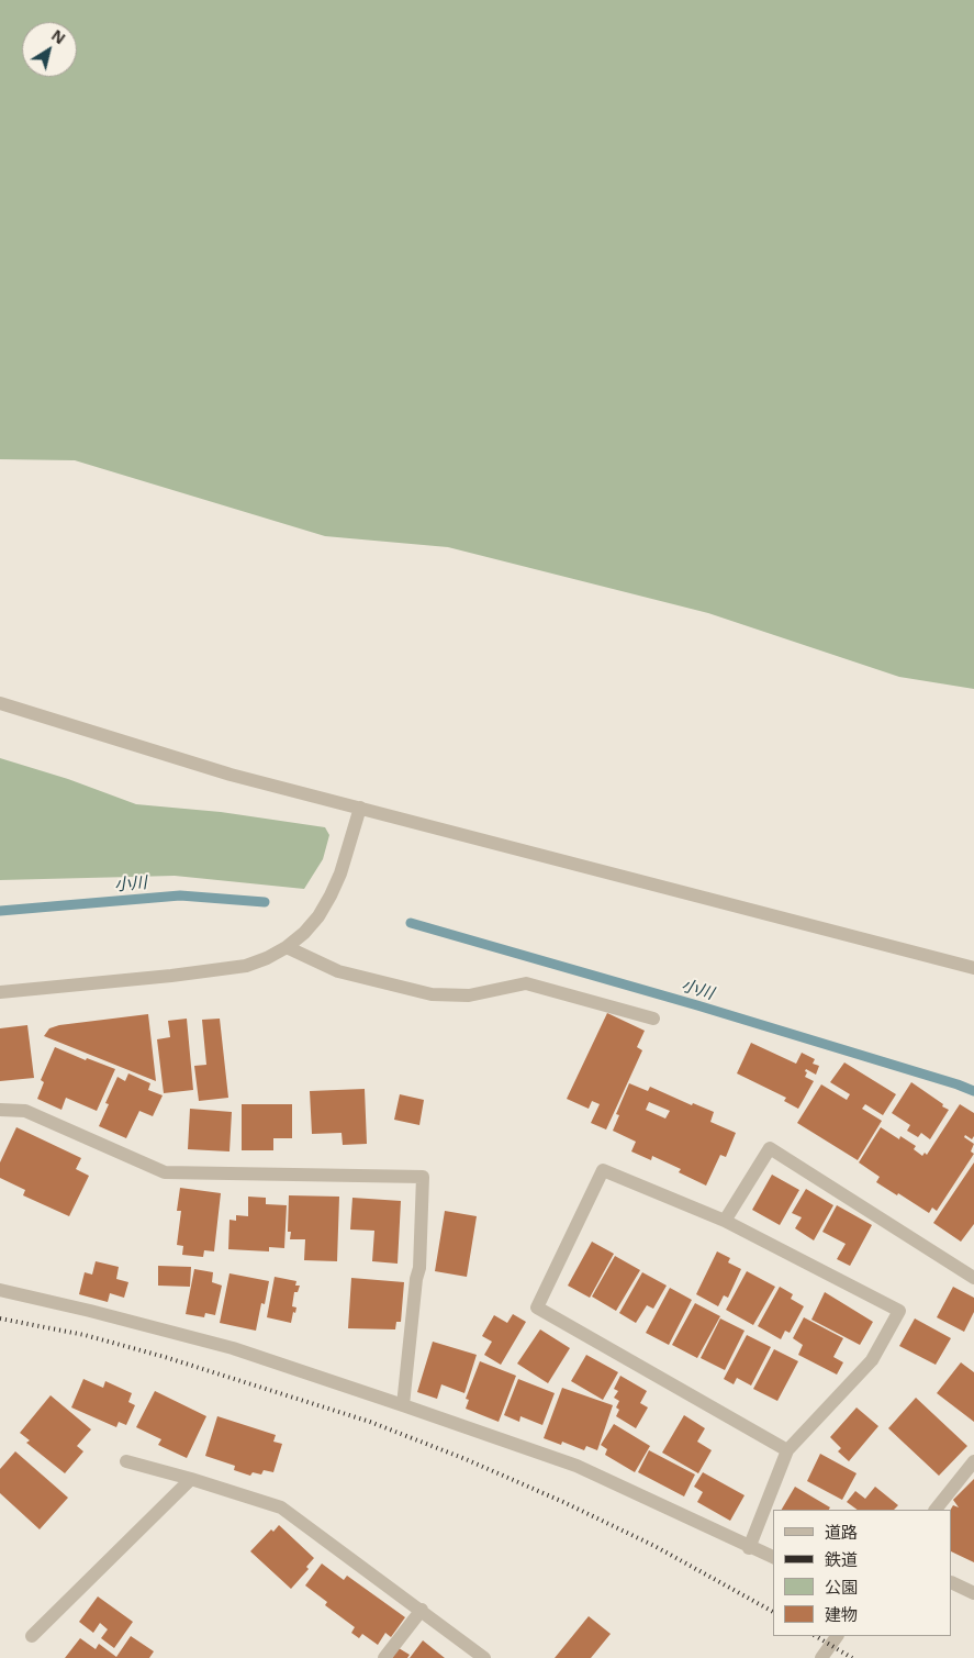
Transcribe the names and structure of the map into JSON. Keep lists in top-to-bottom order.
{
  "water": ["小川"],
  "legend": [
    "道路",
    "鉄道",
    "公園",
    "建物"
  ],
  "north": "top right"
}
